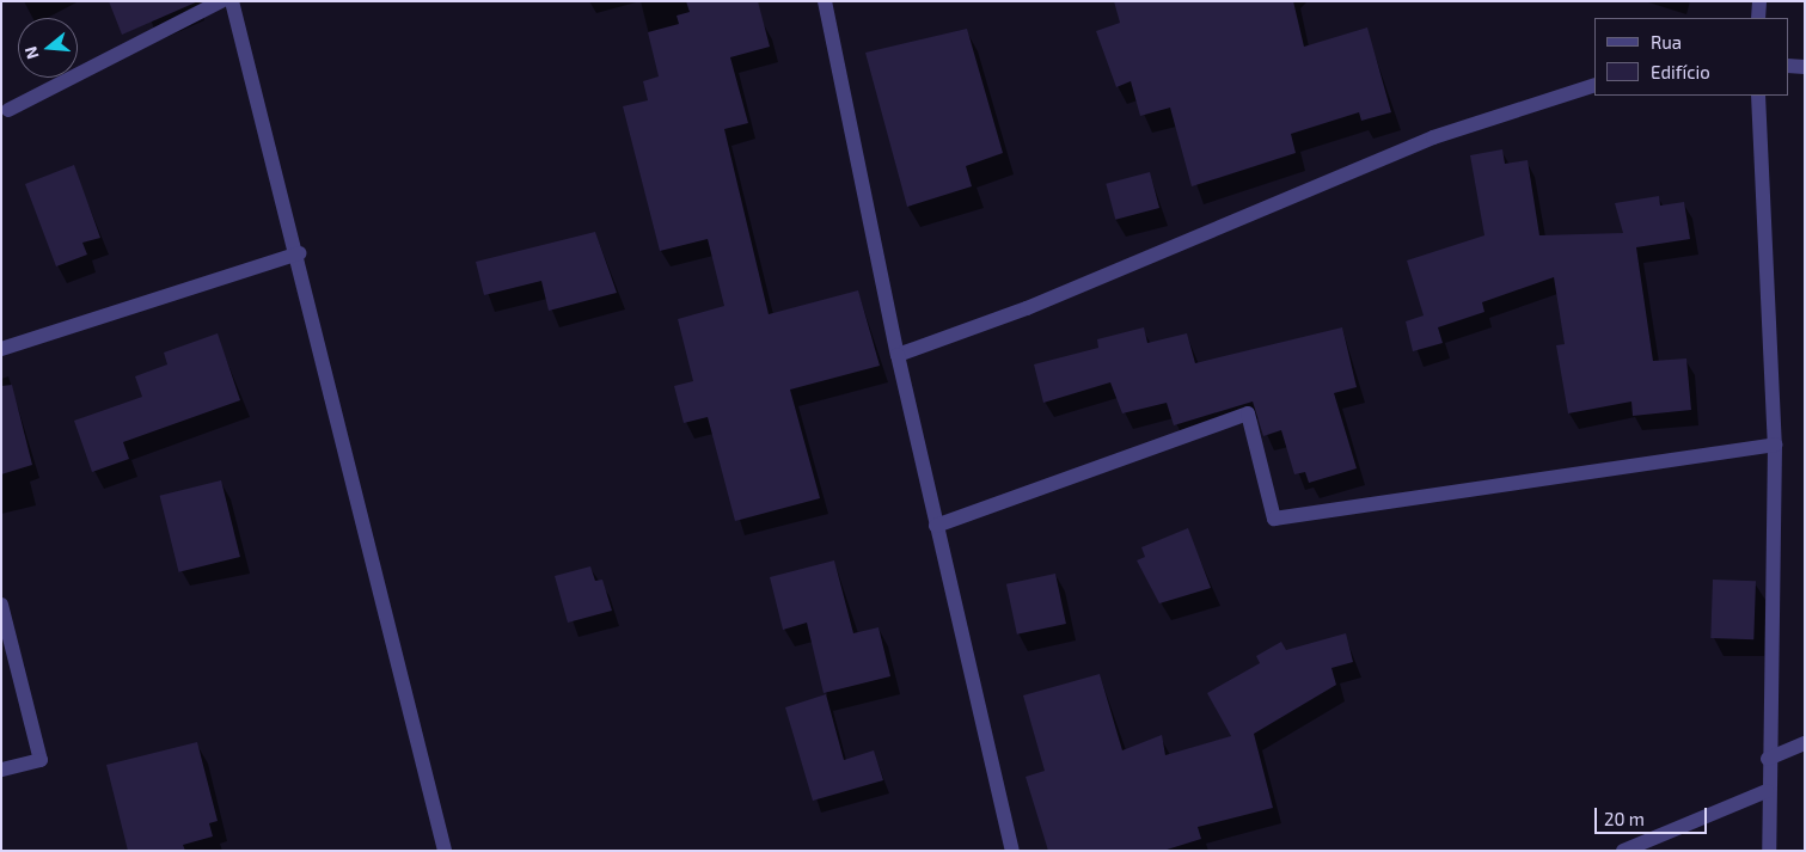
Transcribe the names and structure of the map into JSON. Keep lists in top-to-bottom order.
{
  "legend": ["Rua", "Edifício"],
  "scale_bar": "20 m",
  "north": "left"
}
